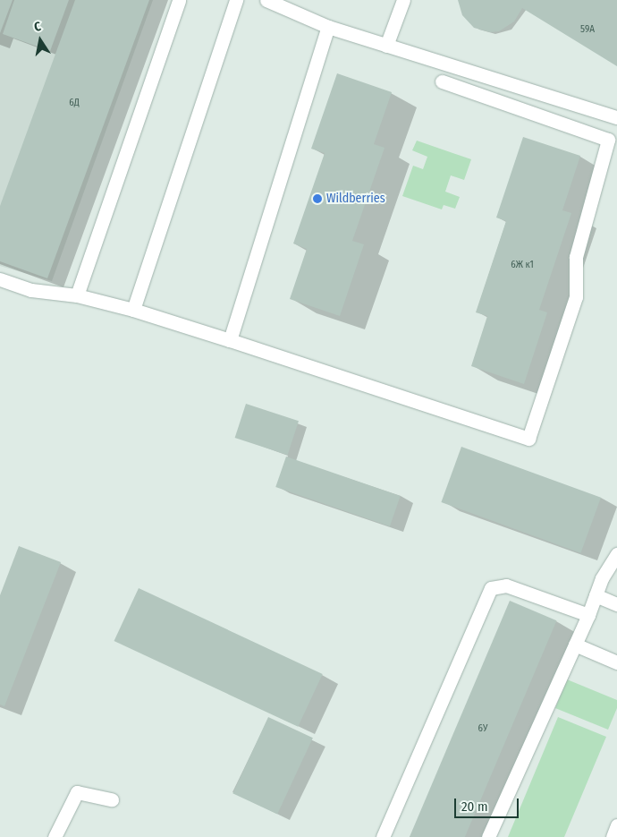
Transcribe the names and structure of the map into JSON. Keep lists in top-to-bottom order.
{
  "places": ["Wildberries"],
  "house_numbers": [
    "59А",
    "6Д",
    "6Ж к1",
    "6У"
  ],
  "scale_bar": "20 m",
  "north": "top"
}
